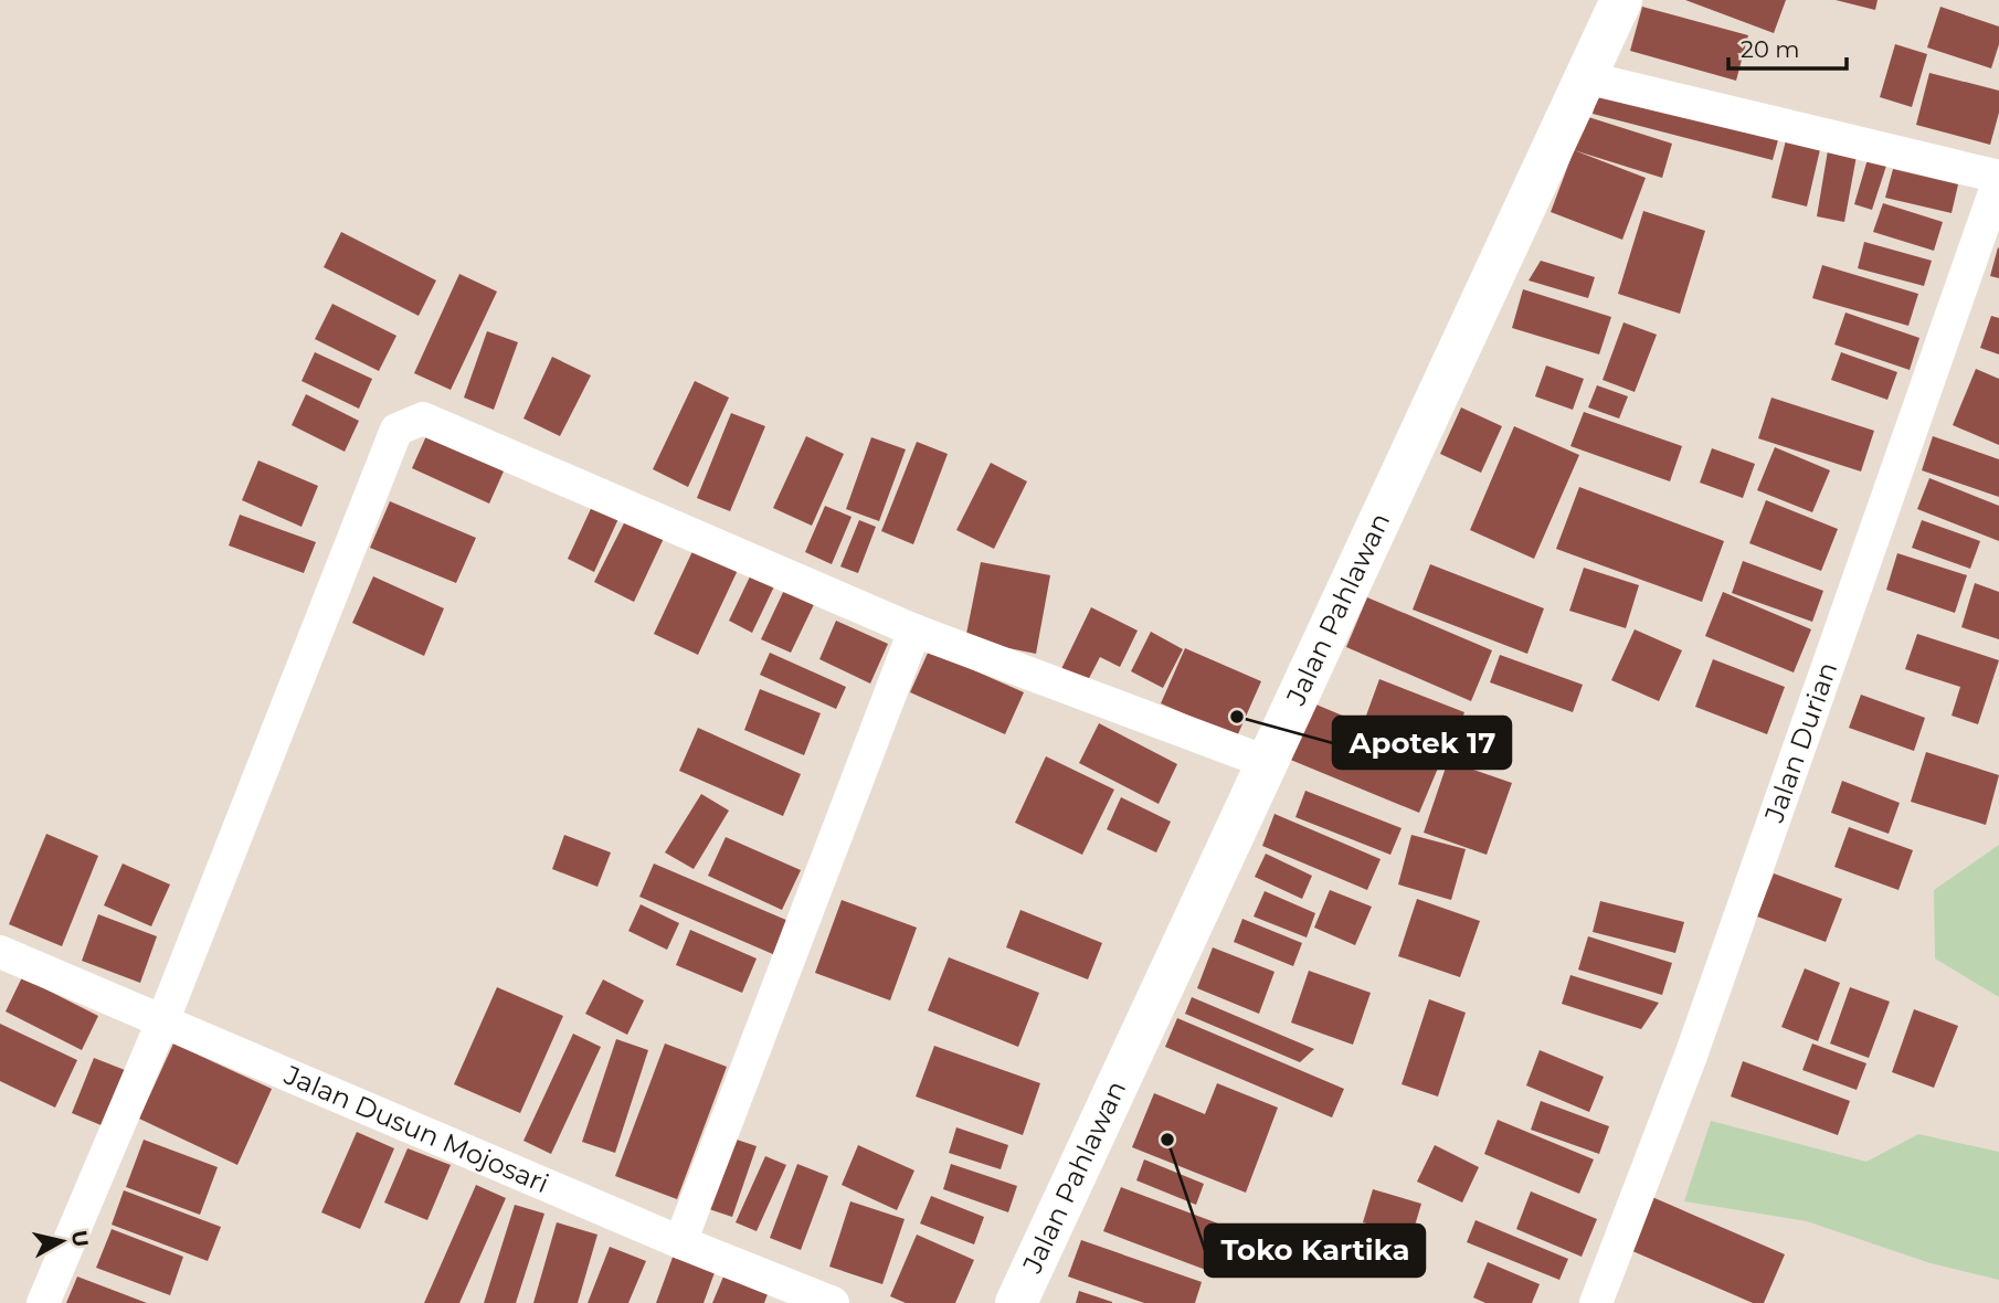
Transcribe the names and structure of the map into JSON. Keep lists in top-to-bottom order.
{
  "streets": {
    "main road": ["Jalan Pahlawan"],
    "street": ["Jalan Durian", "Jalan Dusun Mojosari"]
  },
  "places": ["Apotek 17", "Toko Kartika"],
  "scale_bar": "20 m",
  "north": "right"
}
